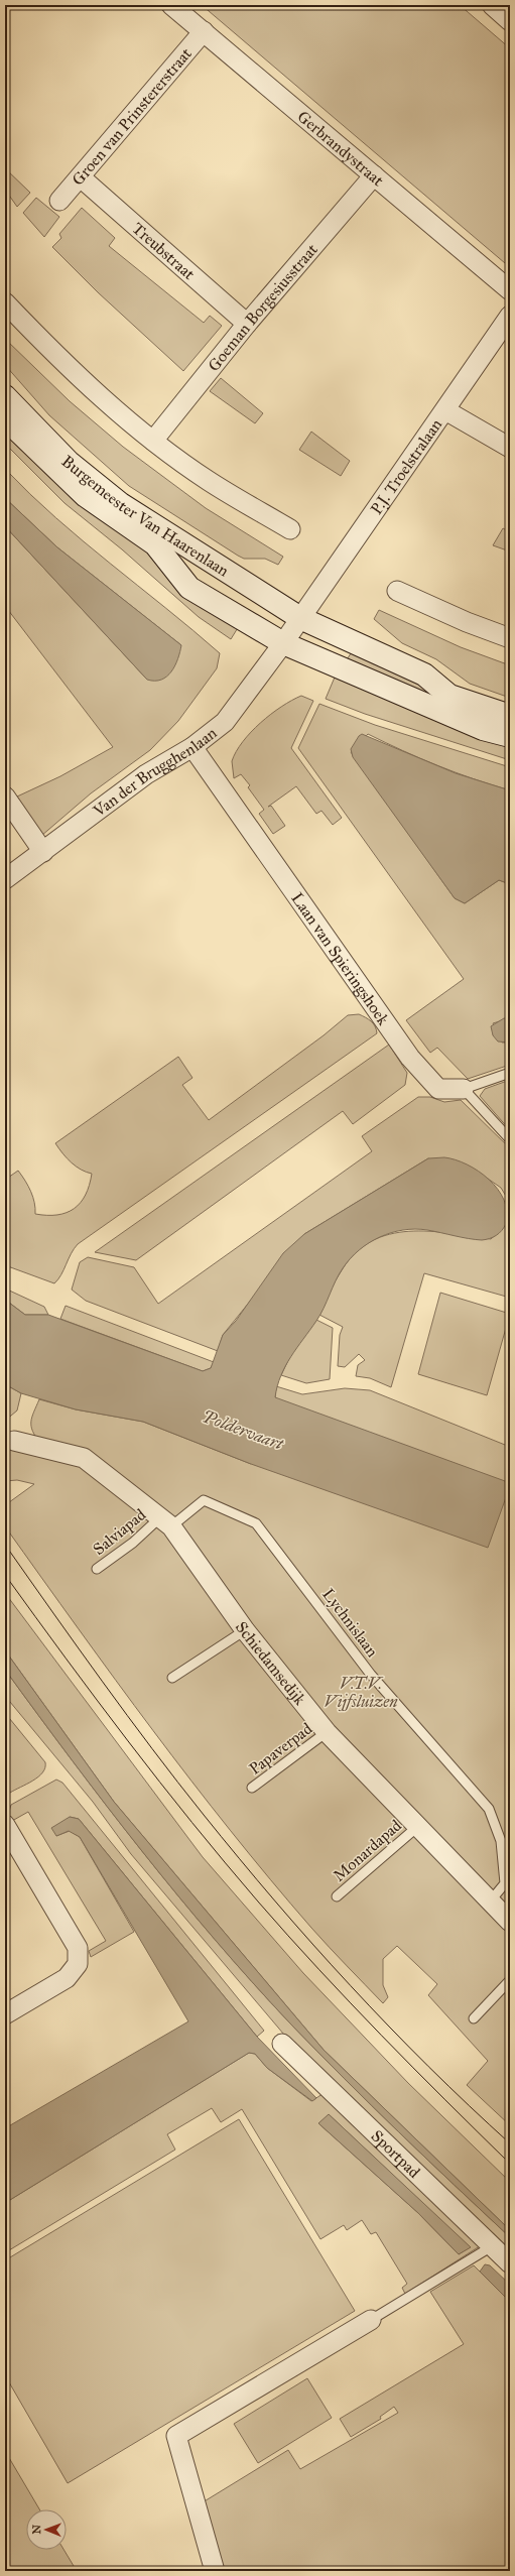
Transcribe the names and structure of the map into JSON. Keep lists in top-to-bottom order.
{
  "streets": {
    "main road": ["Burgemeester Van Haarenlaan"],
    "street": [
      "Groen van Prinstererstraat",
      "Gerbrandystraat",
      "Treubstraat",
      "Goeman Borgesiusstraat",
      "P.J. Troelstralaan",
      "Van der Brugghenlaan",
      "Laan van Spieringshoek",
      "Schiedamsedijk",
      "Sportpad"
    ],
    "lane": [
      "Salviapad",
      "Lychnislaan",
      "Papaverpad",
      "Monardapad"
    ]
  },
  "crossings": [
    ["Groen van Prinstererstraat", "Gerbrandystraat"],
    ["Groen van Prinstererstraat", "Treubstraat"],
    ["Gerbrandystraat", "Goeman Borgesiusstraat"],
    ["Treubstraat", "Goeman Borgesiusstraat"],
    ["P.J. Troelstralaan", "Burgemeester Van Haarenlaan"],
    ["Burgemeester Van Haarenlaan", "Van der Brugghenlaan"],
    ["Van der Brugghenlaan", "Laan van Spieringshoek"],
    ["Salviapad", "Lychnislaan"],
    ["Salviapad", "Schiedamsedijk"],
    ["Lychnislaan", "Schiedamsedijk"],
    ["Schiedamsedijk", "Papaverpad"],
    ["Schiedamsedijk", "Monardapad"]
  ],
  "water": ["Poldervaart"],
  "parks": ["V.T.V. Vijfsluizen"],
  "north": "left"
}
